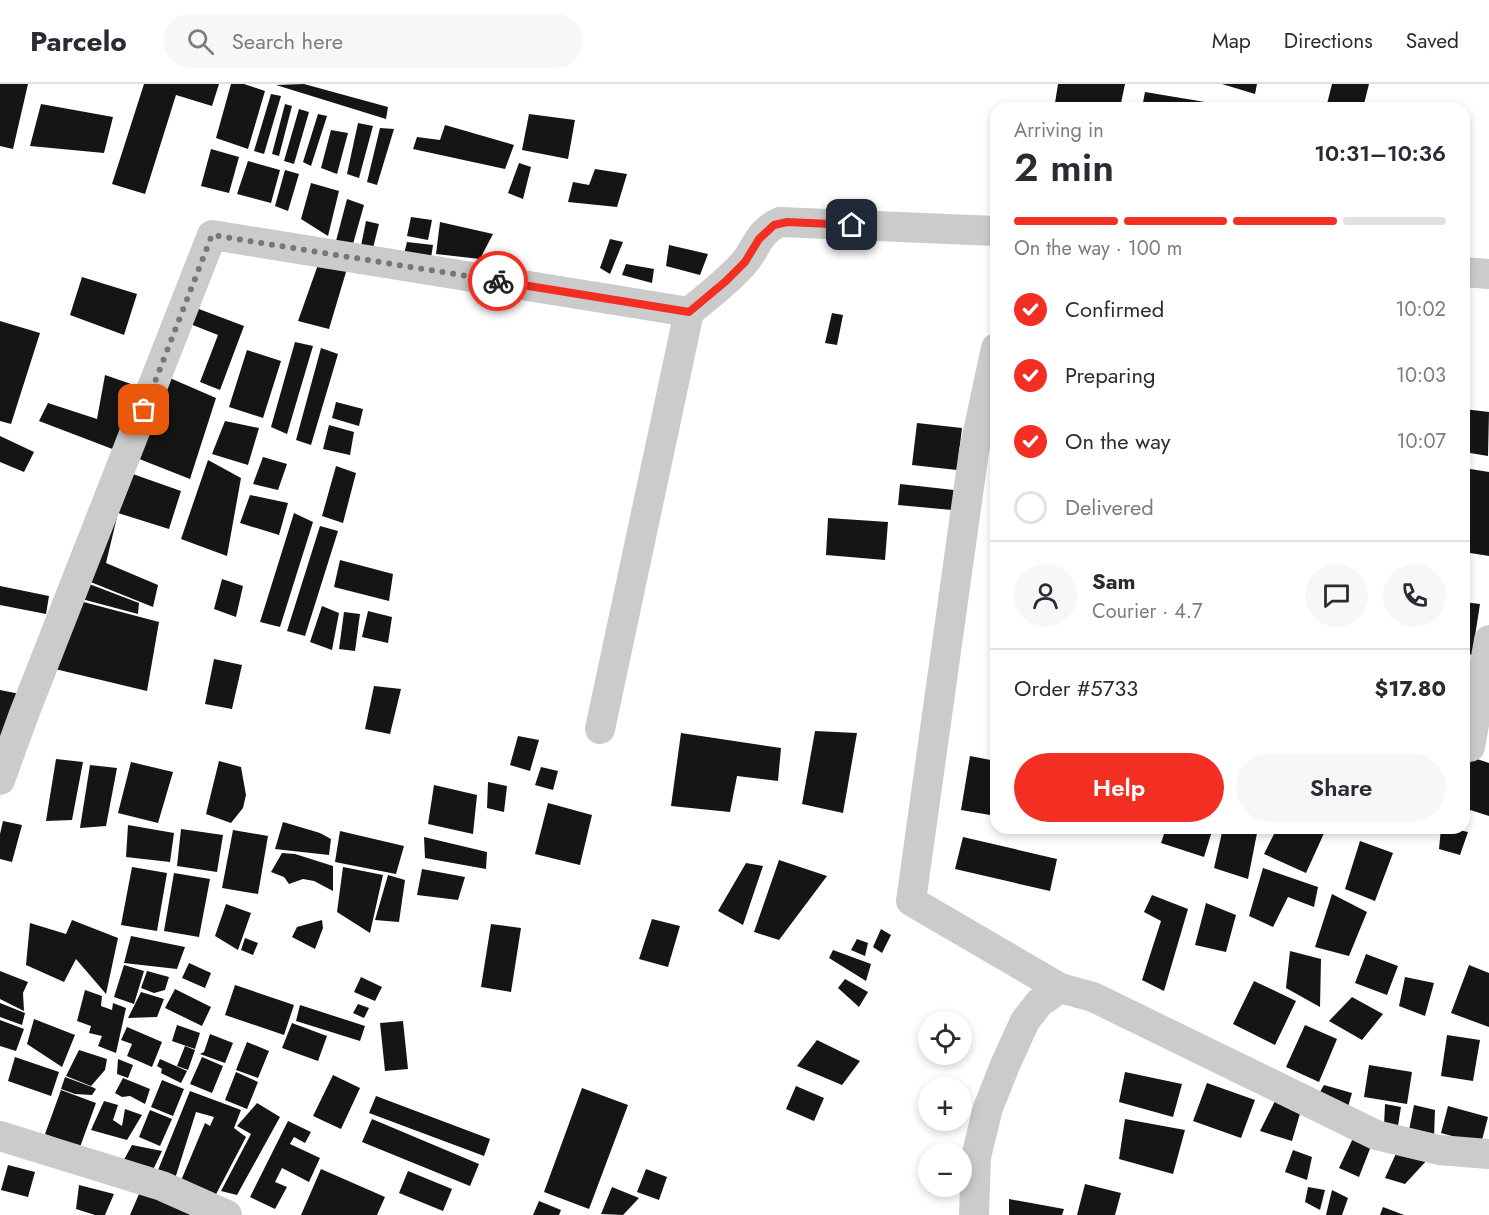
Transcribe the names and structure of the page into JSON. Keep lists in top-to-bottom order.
{
  "page": {
    "header": "Parcelo",
    "search": "Search here",
    "nav": ["Map", "Directions", "Saved"],
    "heading": ["2 min", "Arriving in", "10:31–10:36"],
    "panel": [
      "Sam",
      "Courier · 4.7",
      "Order #5733",
      "$17.80"
    ],
    "bar": "On the way · 100 m",
    "list": [
      ["Confirmed", "10:02"],
      ["Preparing", "10:03"],
      ["On the way", "10:07"],
      "Delivered"
    ],
    "buttons": ["Help", "Share"],
    "map_buttons": ["+", "−"]
  }
}
